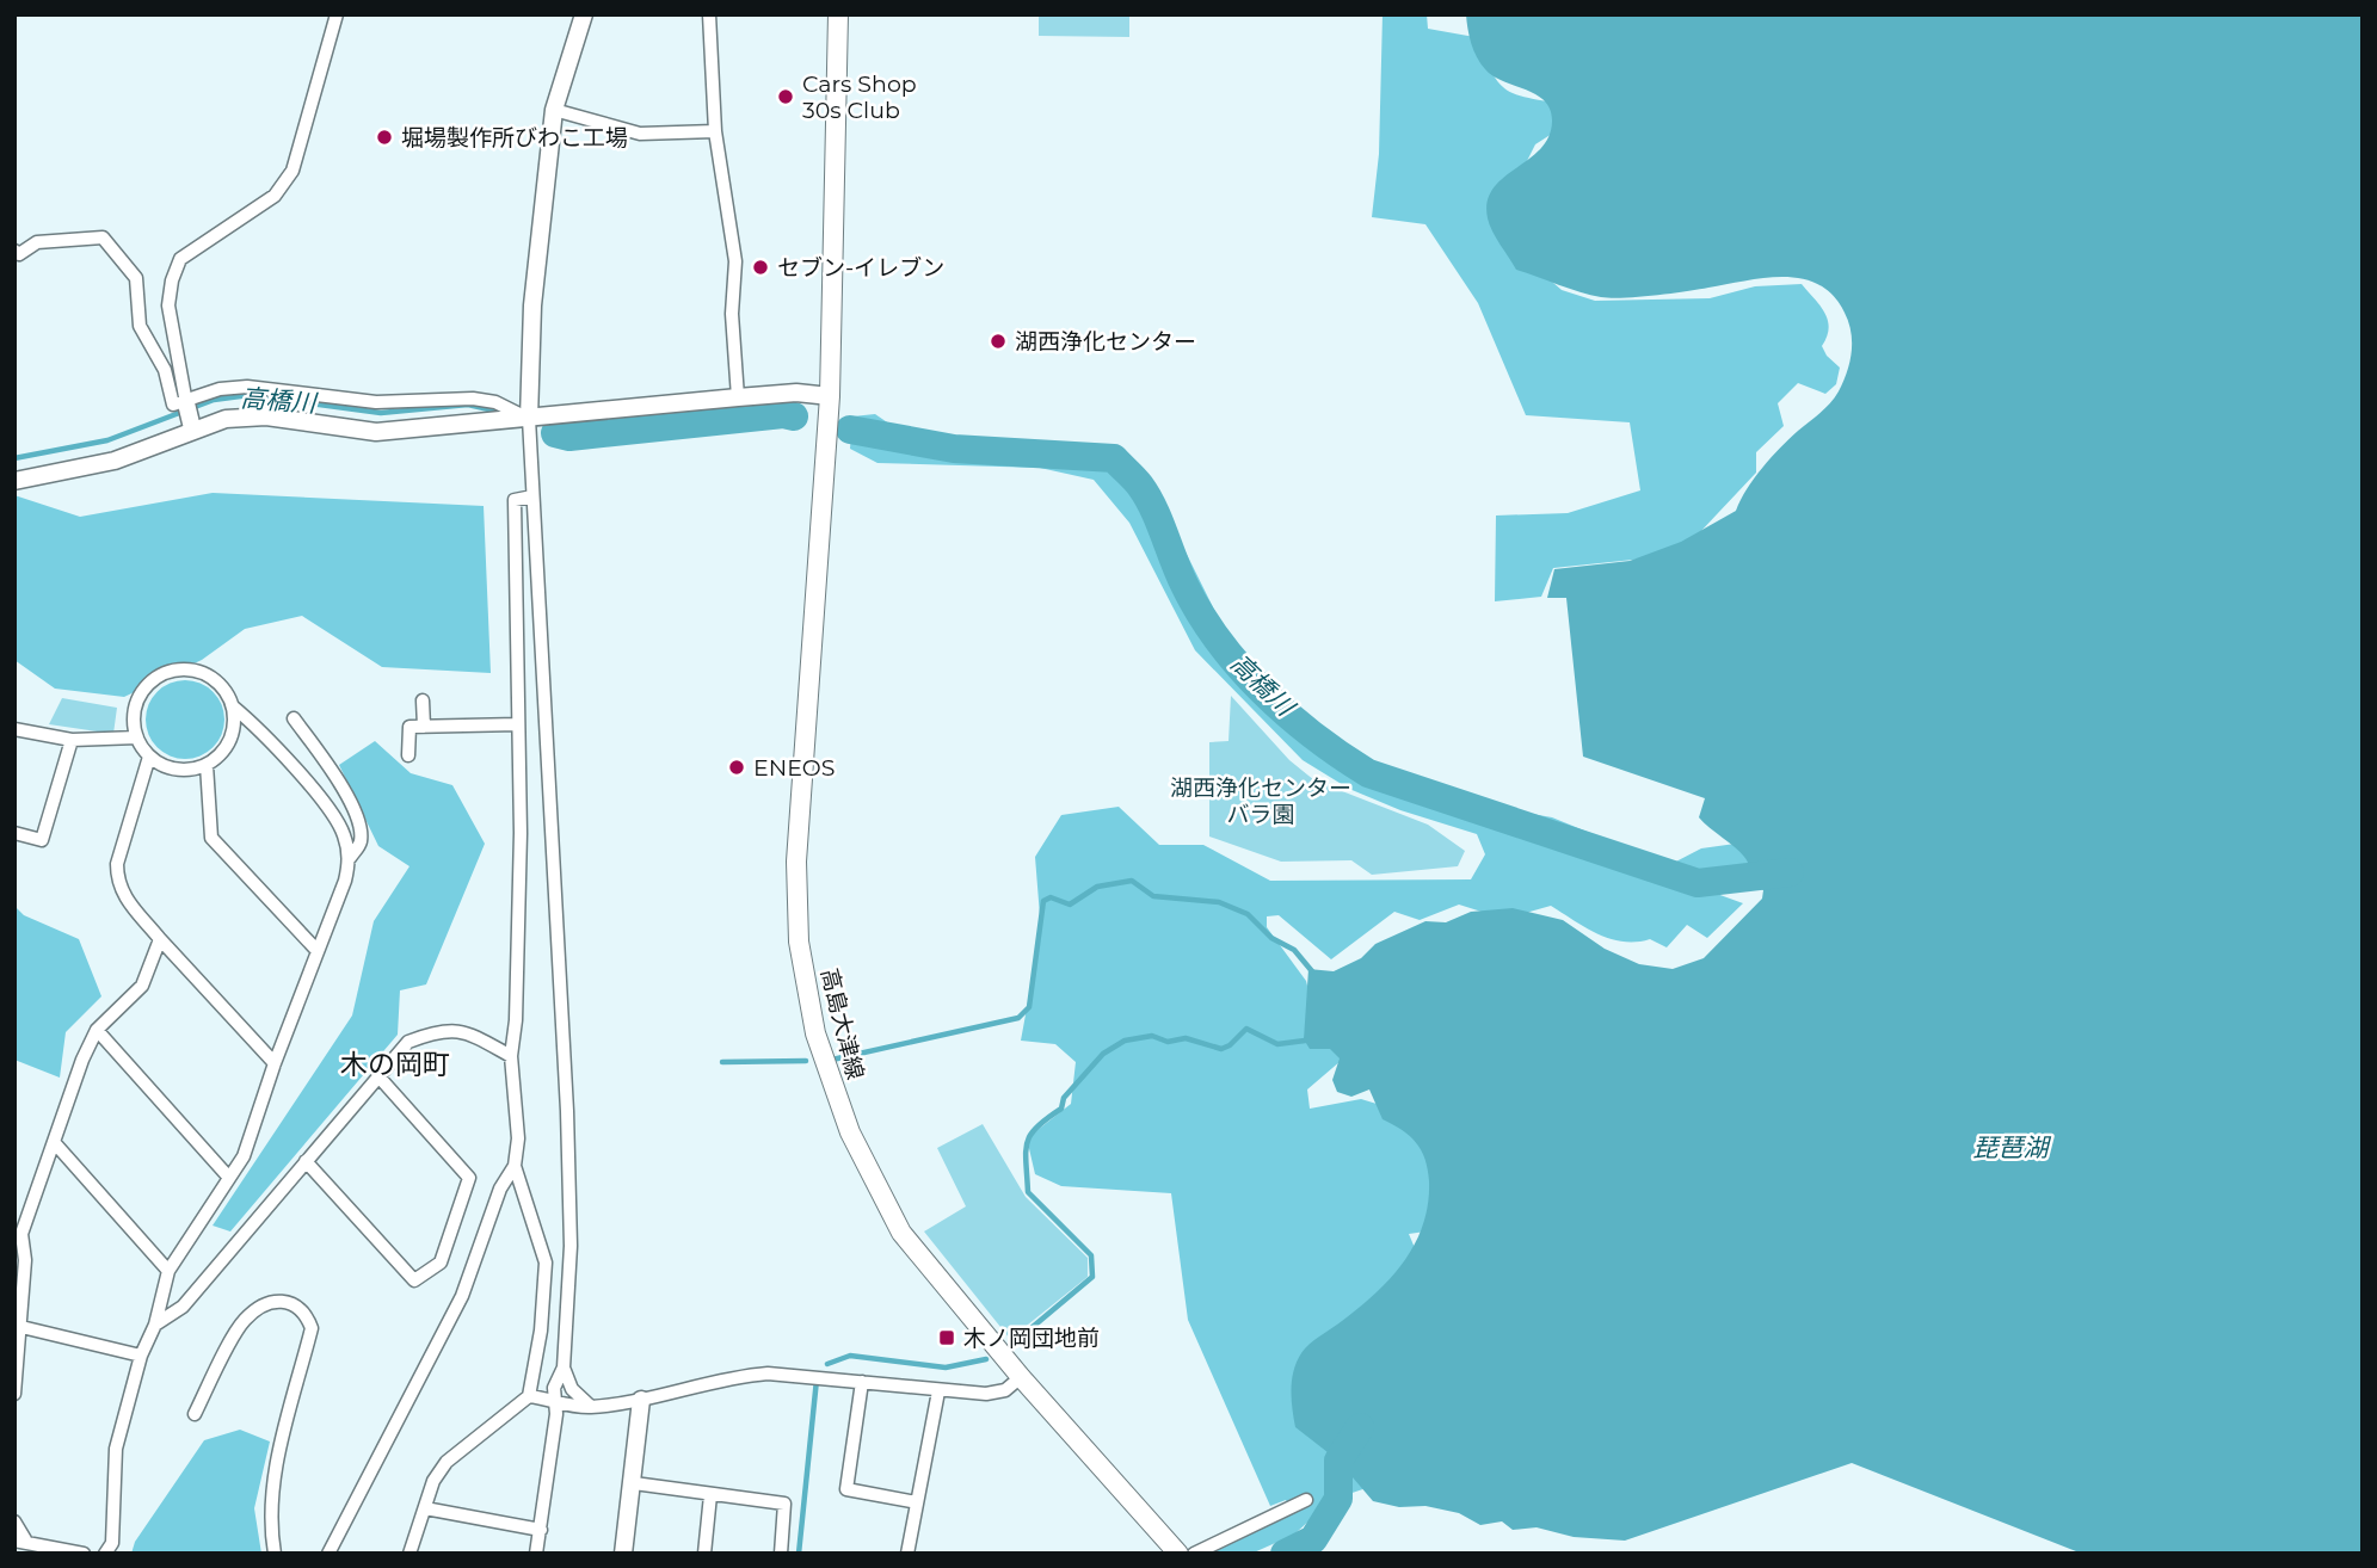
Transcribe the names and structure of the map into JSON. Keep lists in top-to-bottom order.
{
  "streets": {
    "main road": ["高島大津線"]
  },
  "districts": ["木の岡町"],
  "water": ["高橋川", "琵琶湖"],
  "parks": ["湖西浄化センター バラ園"],
  "places": {
    "other": [
      "Cars Shop 30s Club",
      "堀場製作所びわこ工場",
      "セブン-イレブン",
      "湖西浄化センター",
      "ENEOS"
    ],
    "transit": ["木ノ岡団地前"]
  }
}
